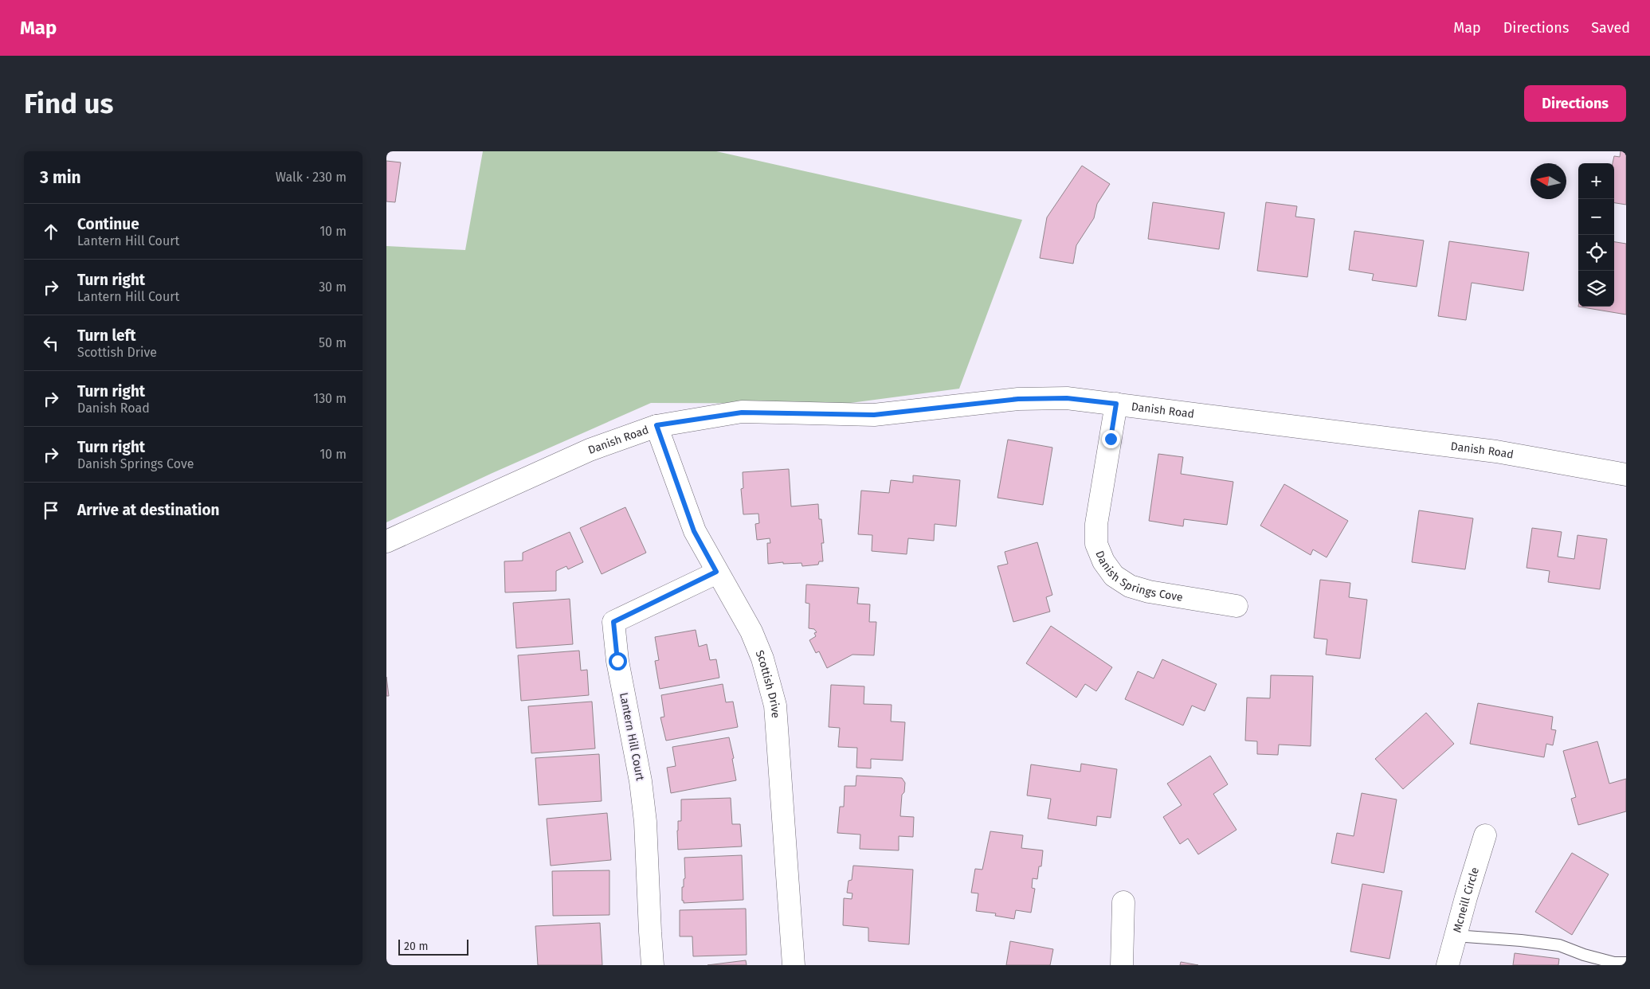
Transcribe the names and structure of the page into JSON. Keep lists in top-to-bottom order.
{
  "streets": {
    "street": [
      "Danish Road",
      "Danish Springs Cove",
      "Scottish Drive",
      "Lantern Hill Court",
      "Mcneill Circle"
    ]
  },
  "crossings": [
    ["Danish Road", "Danish Springs Cove"],
    ["Danish Road", "Scottish Drive"],
    ["Scottish Drive", "Lantern Hill Court"]
  ],
  "scale_bar": "20 m",
  "north": "left",
  "page": {
    "header": "Map",
    "nav": ["Map", "Directions", "Saved"],
    "buttons": "Directions",
    "title": "Find us",
    "heading": ["3 min", "Walk · 230 m"],
    "map_buttons": ["+", "−"],
    "list": [
      ["Continue", "Lantern Hill Court", "10 m"],
      ["Turn right", "Lantern Hill Court", "30 m"],
      ["Turn left", "Scottish Drive", "50 m"],
      ["Turn right", "Danish Road", "130 m"],
      ["Turn right", "Danish Springs Cove", "10 m"],
      "Arrive at destination"
    ],
    "scale": "20 m"
  }
}
